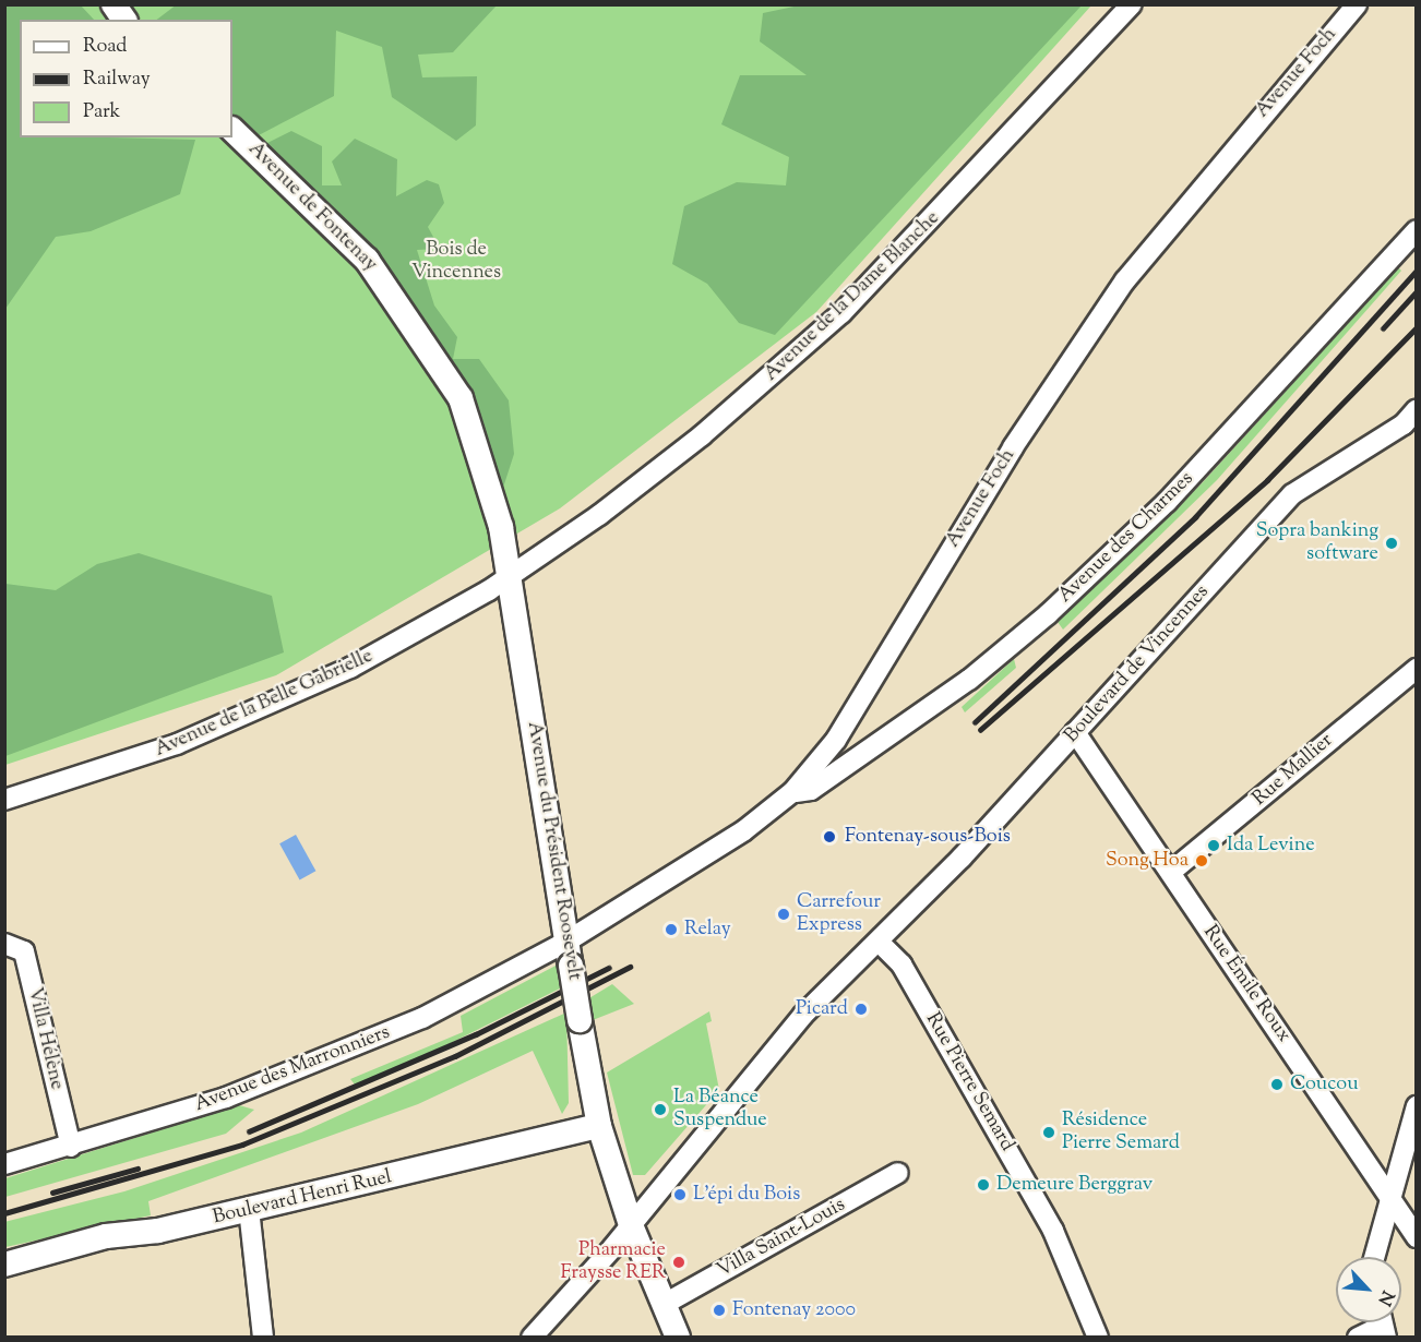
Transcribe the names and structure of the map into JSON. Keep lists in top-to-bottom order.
{
  "streets": {
    "street": [
      "Avenue Foch",
      "Avenue de Fontenay",
      "Avenue de la Dame Blanche",
      "Avenue des Charmes",
      "Boulevard de Vincennes",
      "Avenue de la Belle Gabrielle",
      "Rue Mallier",
      "Avenue du Président Roosevelt",
      "Rue Émile Roux",
      "Villa Hélène",
      "Avenue des Marronniers",
      "Rue Pierre Semard",
      "Boulevard Henri Ruel",
      "Villa Saint-Louis"
    ]
  },
  "crossings": [
    ["Avenue Foch", "Avenue des Charmes"],
    ["Avenue Foch", "Avenue du Président Roosevelt"],
    ["Avenue Foch", "Avenue des Marronniers"],
    ["Avenue de Fontenay", "Avenue de la Dame Blanche"],
    ["Avenue de Fontenay", "Avenue de la Belle Gabrielle"],
    ["Avenue de Fontenay", "Avenue du Président Roosevelt"],
    ["Avenue de la Dame Blanche", "Avenue de la Belle Gabrielle"],
    ["Avenue de la Dame Blanche", "Avenue du Président Roosevelt"],
    ["Boulevard de Vincennes", "Avenue du Président Roosevelt"],
    ["Boulevard de Vincennes", "Rue Émile Roux"],
    ["Boulevard de Vincennes", "Rue Pierre Semard"],
    ["Avenue de la Belle Gabrielle", "Avenue du Président Roosevelt"],
    ["Rue Mallier", "Rue Émile Roux"],
    ["Avenue du Président Roosevelt", "Avenue des Marronniers"],
    ["Avenue du Président Roosevelt", "Boulevard Henri Ruel"],
    ["Avenue du Président Roosevelt", "Villa Saint-Louis"],
    ["Villa Hélène", "Avenue des Marronniers"]
  ],
  "parks": ["Bois de Vincennes"],
  "places": [
    "Sopra banking software",
    "Fontenay-sous-Bois",
    "Ida Levine",
    "Song Hoa",
    "Carrefour Express",
    "Relay",
    "Picard",
    "Coucou",
    "La Béance Suspendue",
    "Résidence Pierre Semard",
    "Demeure Berggrav",
    "L'épi du Bois",
    "Pharmacie Fraysse RER",
    "Fontenay 2000"
  ],
  "legend": ["Road", "Railway", "Park"],
  "north": "bottom right"
}
